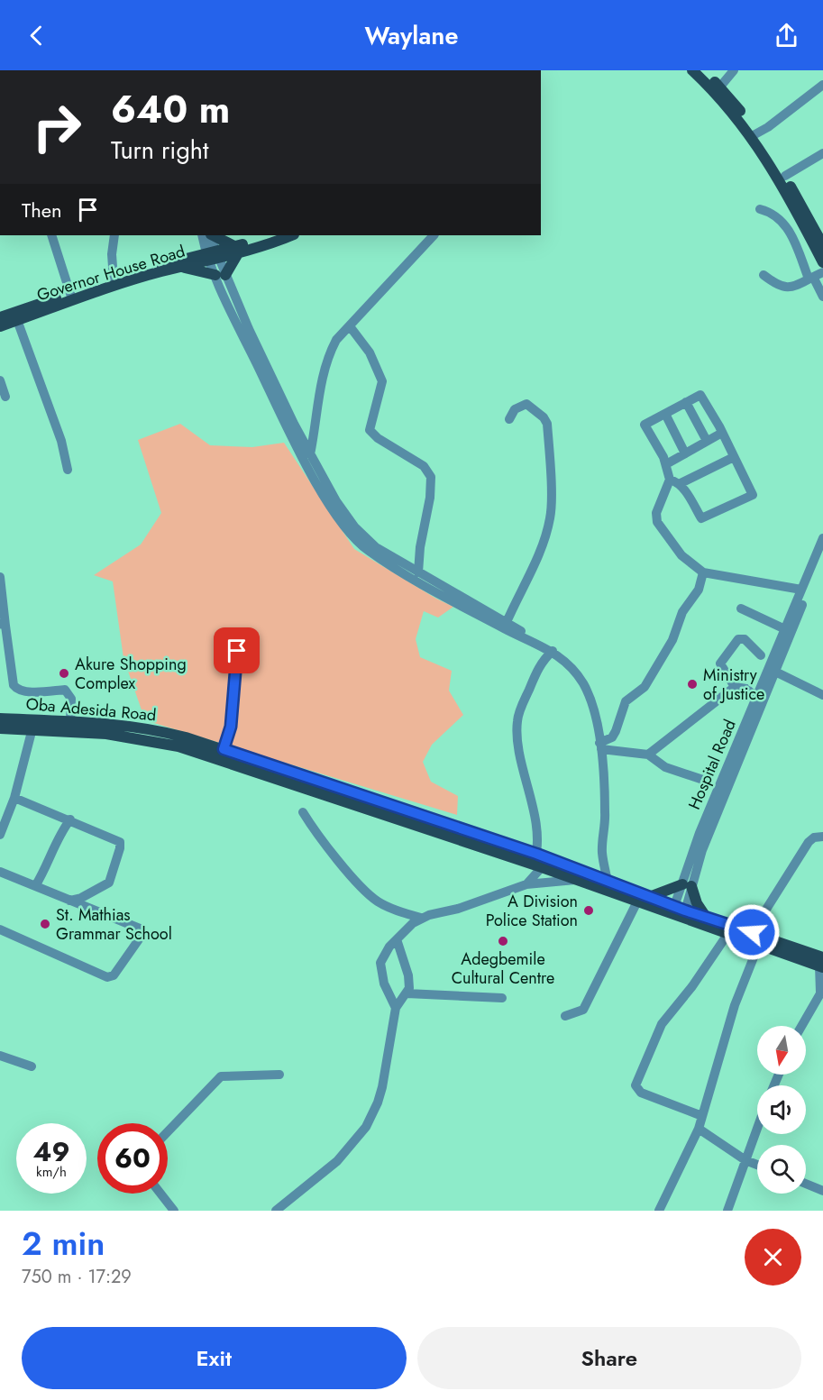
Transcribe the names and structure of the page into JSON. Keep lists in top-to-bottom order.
{
  "streets": {
    "main road": ["Governor House Road", "Oba Adesida Road"],
    "street": ["Hospital Road"]
  },
  "crossings": [
    ["Oba Adesida Road", "Hospital Road"]
  ],
  "places": [
    "Akure Shopping Complex",
    "Ministry of Justice",
    "A Division Police Station",
    "St. Mathias Grammar School",
    "Adegbemile Cultural Centre"
  ],
  "north": "bottom",
  "page": {
    "header": "Waylane",
    "turn": ["640 m", "Turn right"],
    "then": "Then",
    "speed": "49 km/h",
    "limit": "60",
    "heading": ["2 min", "750 m · 17:29"],
    "buttons": ["Exit", "Share"]
  }
}
